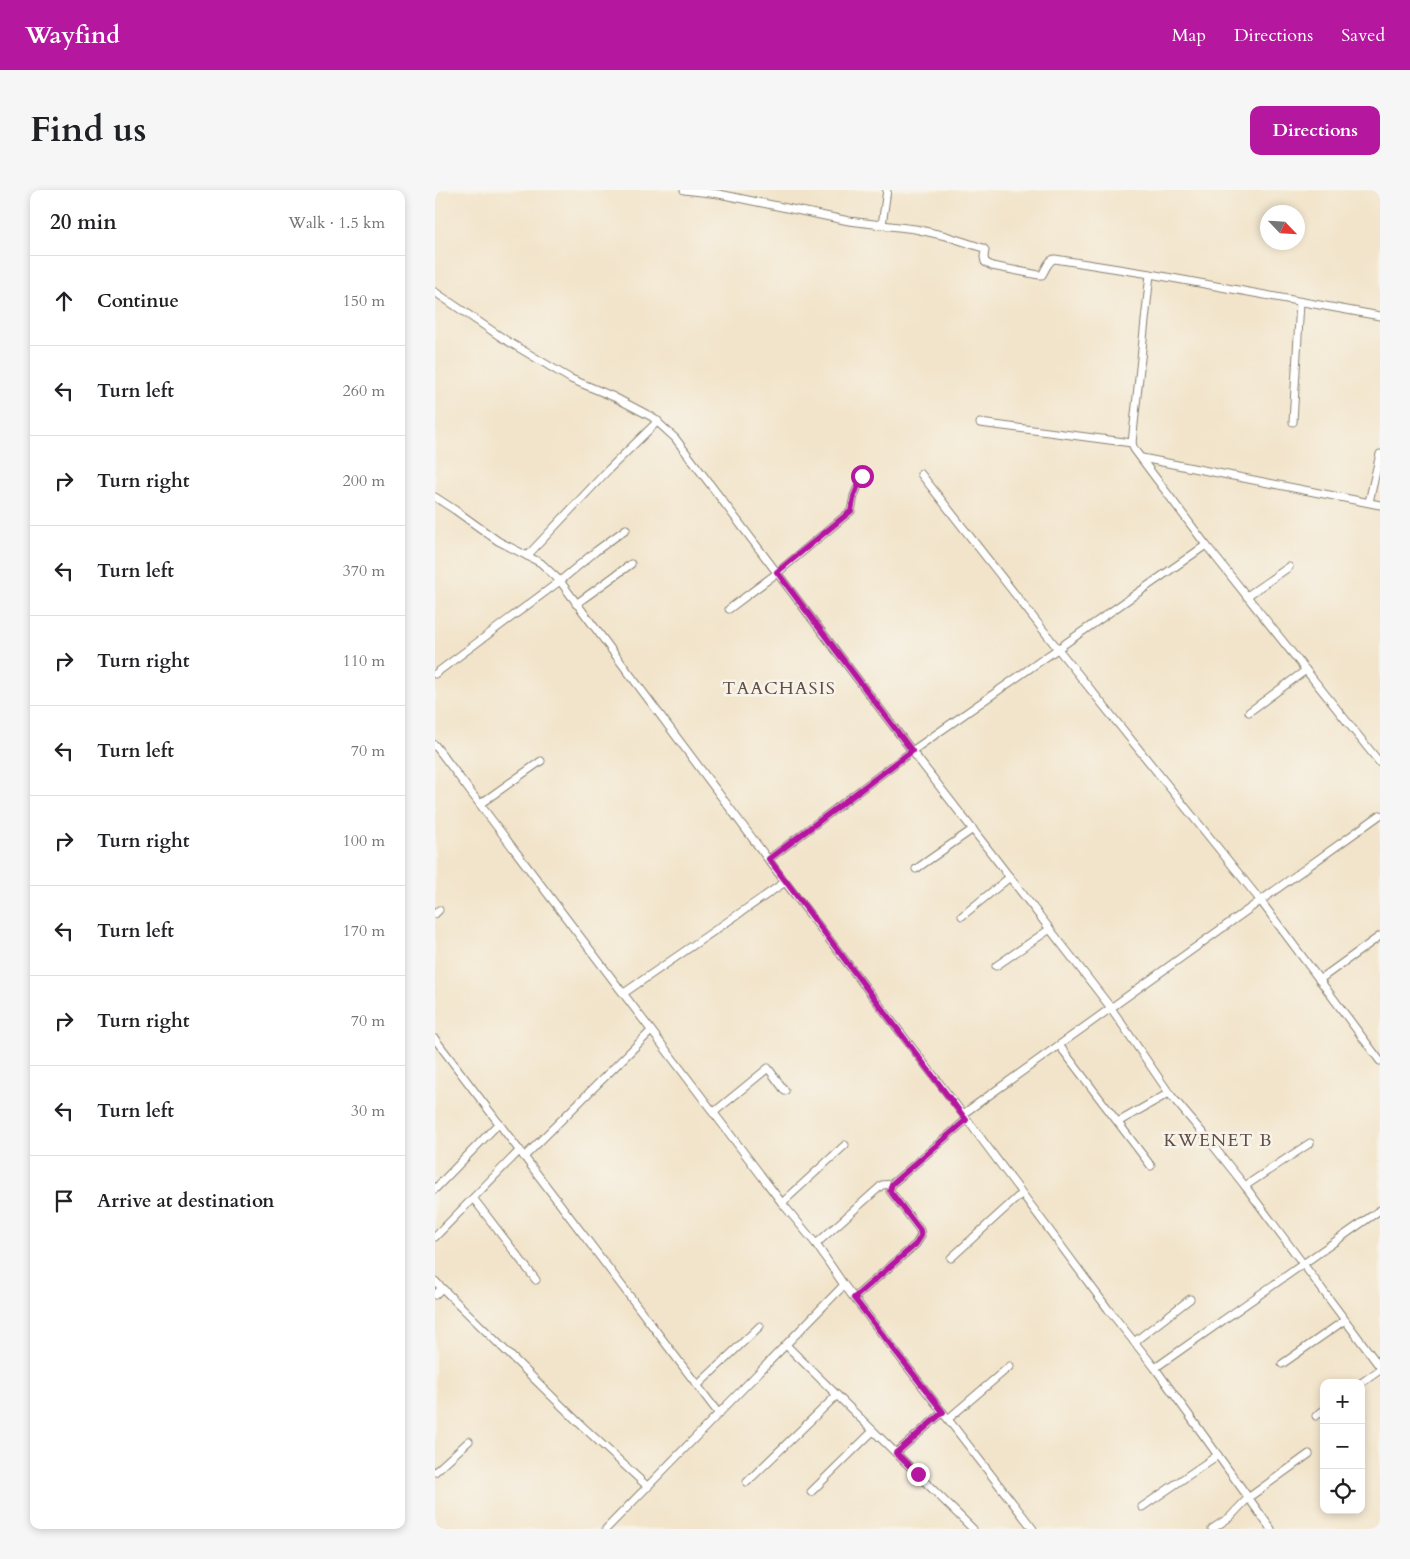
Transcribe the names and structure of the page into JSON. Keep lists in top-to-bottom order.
{
  "districts": ["TAACHASIS", "KWENET B"],
  "north": "bottom right",
  "page": {
    "header": "Wayfind",
    "nav": ["Map", "Directions", "Saved"],
    "title": "Find us",
    "buttons": "Directions",
    "heading": ["20 min", "Walk · 1.5 km"],
    "list": [
      ["Continue", "150 m"],
      ["Turn left", "260 m"],
      ["Turn right", "200 m"],
      ["Turn left", "370 m"],
      ["Turn right", "110 m"],
      ["Turn left", "70 m"],
      ["Turn right", "100 m"],
      ["Turn left", "170 m"],
      ["Turn right", "70 m"],
      ["Turn left", "30 m"],
      "Arrive at destination"
    ],
    "map_buttons": ["+", "−"]
  }
}
